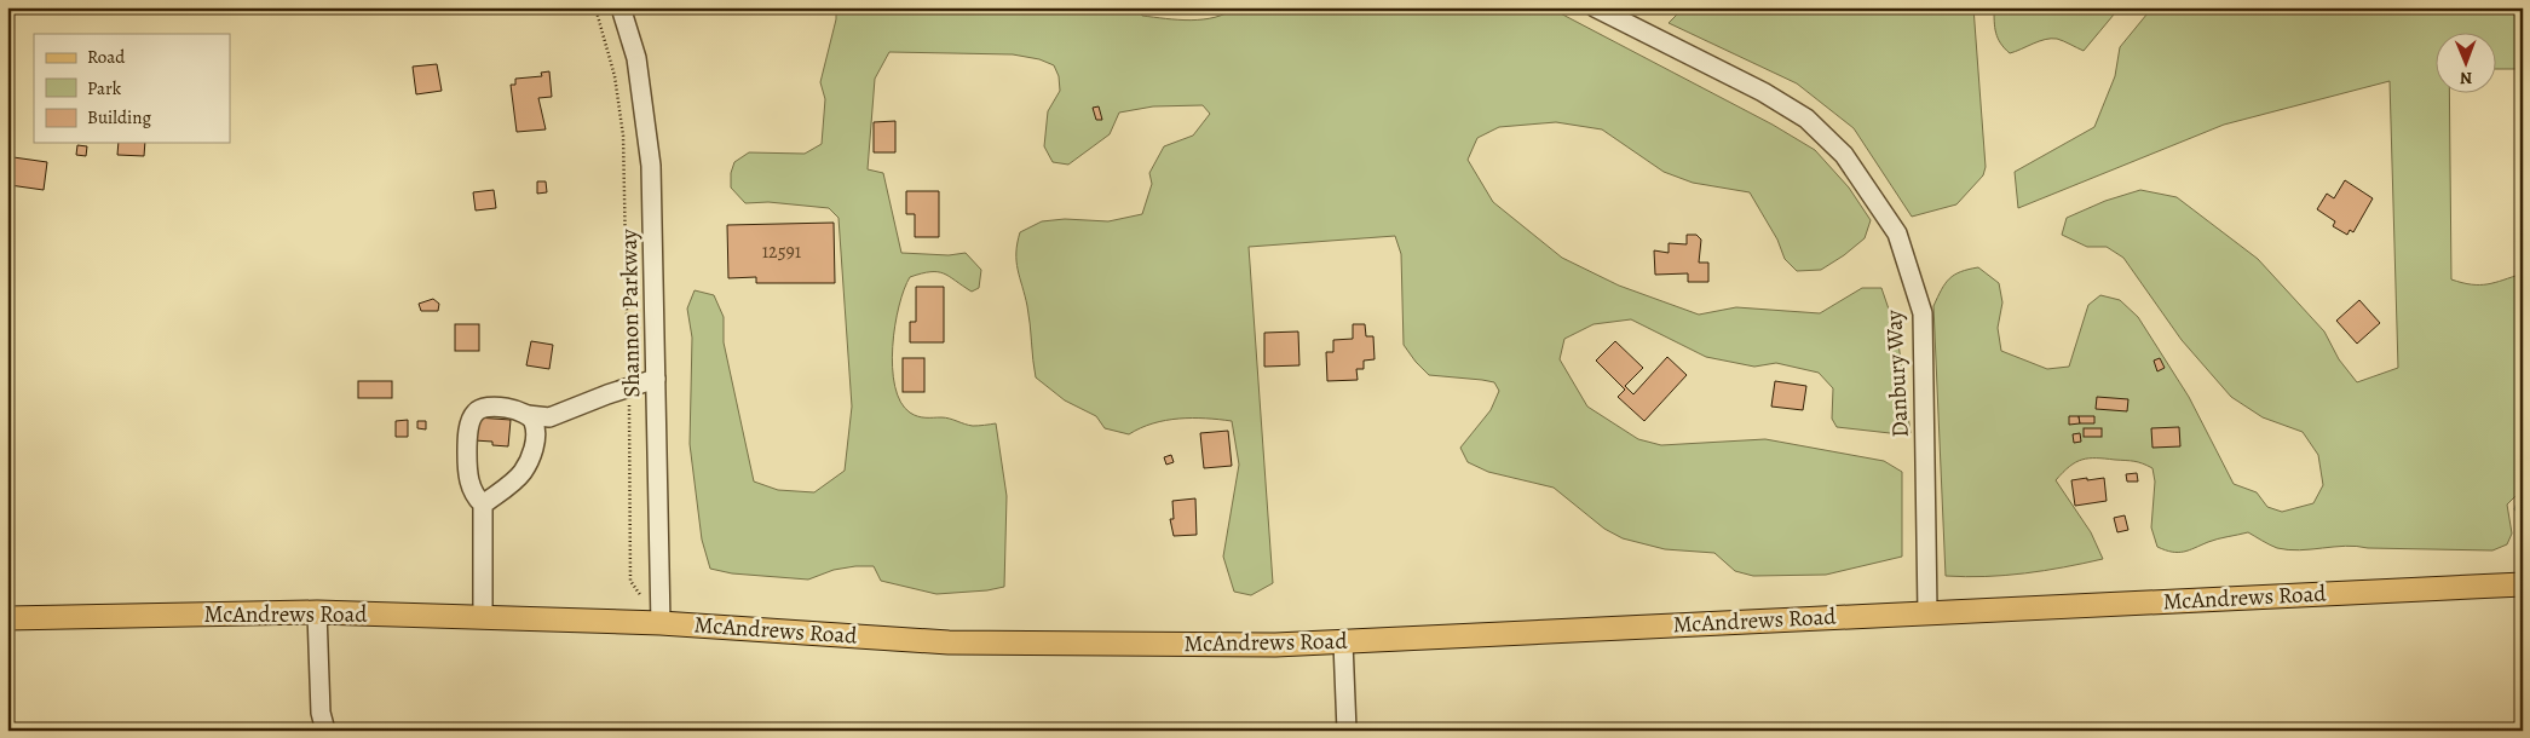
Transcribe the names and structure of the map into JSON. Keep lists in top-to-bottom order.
{
  "streets": {
    "main road": ["McAndrews Road"],
    "street": ["Shannon Parkway", "Danbury Way"]
  },
  "crossings": [
    ["Shannon Parkway", "McAndrews Road"],
    ["Danbury Way", "McAndrews Road"]
  ],
  "house_numbers": ["12591"],
  "legend": ["Road", "Park", "Building"],
  "north": "bottom"
}
